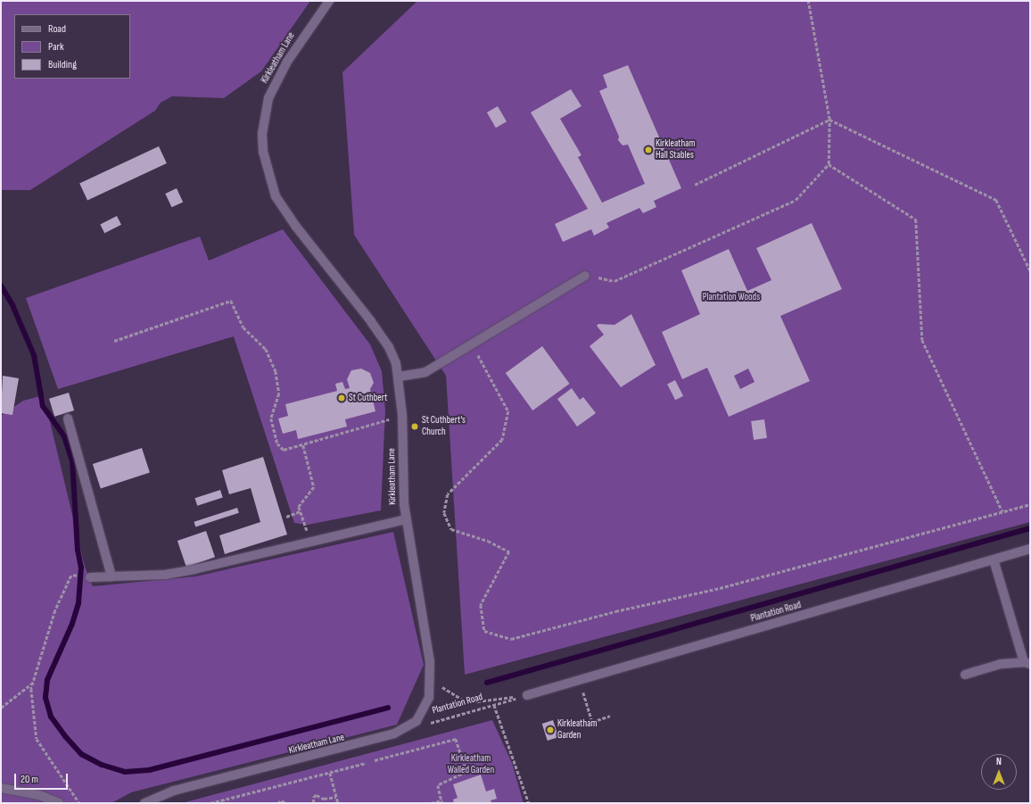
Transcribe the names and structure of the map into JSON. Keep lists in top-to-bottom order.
{
  "streets": {
    "street": ["Kirkleatham Lane", "Plantation Road"]
  },
  "crossings": [
    ["Kirkleatham Lane", "Plantation Road"]
  ],
  "parks": ["Plantation Woods", "Kirkleatham Walled Garden"],
  "places": [
    "Kirkleatham Hall Stables",
    "St Cuthbert",
    "St Cuthbert's Church",
    "Kirkleatham Garden"
  ],
  "legend": ["Road", "Park", "Building"],
  "scale_bar": "20 m",
  "north": "top"
}
